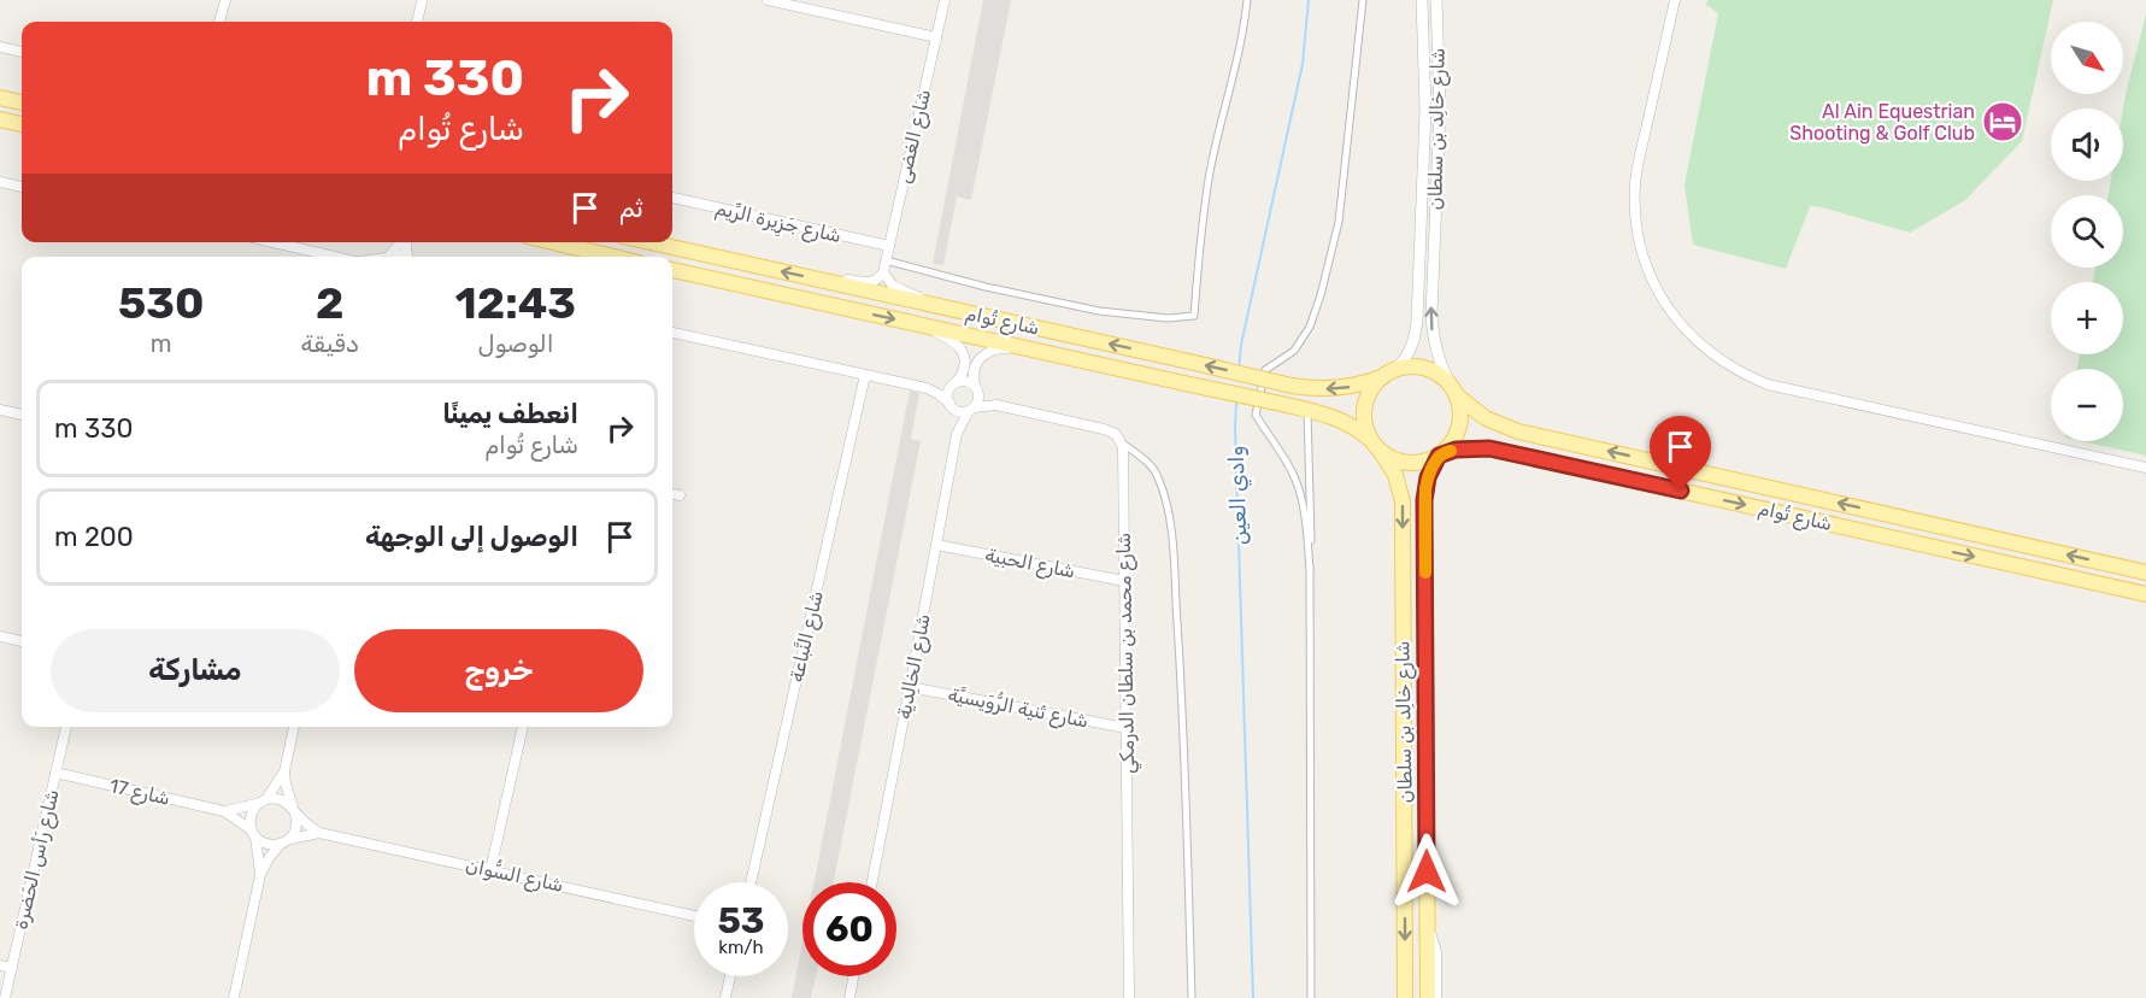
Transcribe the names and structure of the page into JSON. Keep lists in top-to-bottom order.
{
  "streets": {
    "main road": ["شارع خالِد بن سلطان", "شارع تُوام"],
    "street": [
      "شارع الغضى",
      "شارع جَزِيرة الرِّيم",
      "شارع الحبية",
      "شارع النَّباعة",
      "شارع محمد بن سلطان الدرمكي",
      "شارع الخالِدية",
      "شارع ثَنية الرُّوَيسيَّة",
      "شارع 17",
      "شارع رَأس الحَضرة",
      "شارع السُّوان"
    ]
  },
  "crossings": [
    ["شارع خالِد بن سلطان", "شارع تُوام"],
    ["شارع الغضى", "شارع جَزِيرة الرِّيم"],
    ["شارع الحبية", "شارع محمد بن سلطان الدرمكي"],
    ["شارع الحبية", "شارع الخالِدية"],
    ["شارع محمد بن سلطان الدرمكي", "شارع ثَنية الرُّوَيسيَّة"],
    ["شارع الخالِدية", "شارع ثَنية الرُّوَيسيَّة"],
    ["شارع 17", "شارع رَأس الحَضرة"],
    ["شارع 17", "شارع السُّوان"]
  ],
  "water": ["وادي العين"],
  "places": {
    "hotel": ["Al Ain Equestrian Shooting & Golf Club"]
  },
  "north": "bottom right",
  "page": {
    "map_buttons": ["+", "−"],
    "turn": ["330 m", "شارع تُوام"],
    "then": "ثم",
    "eta": [
      "12:43",
      "الوصول",
      "2",
      "دقيقة",
      "530",
      "m"
    ],
    "list": [
      {
        "name": "انعطف يمينًا",
        "note": "شارع تُوام",
        "value": "330 m"
      },
      {
        "name": "الوصول إلى الوجهة",
        "value": "200 m"
      }
    ],
    "buttons": ["خروج", "مشاركة"],
    "speed": "53 km/h",
    "limit": "60"
  }
}
